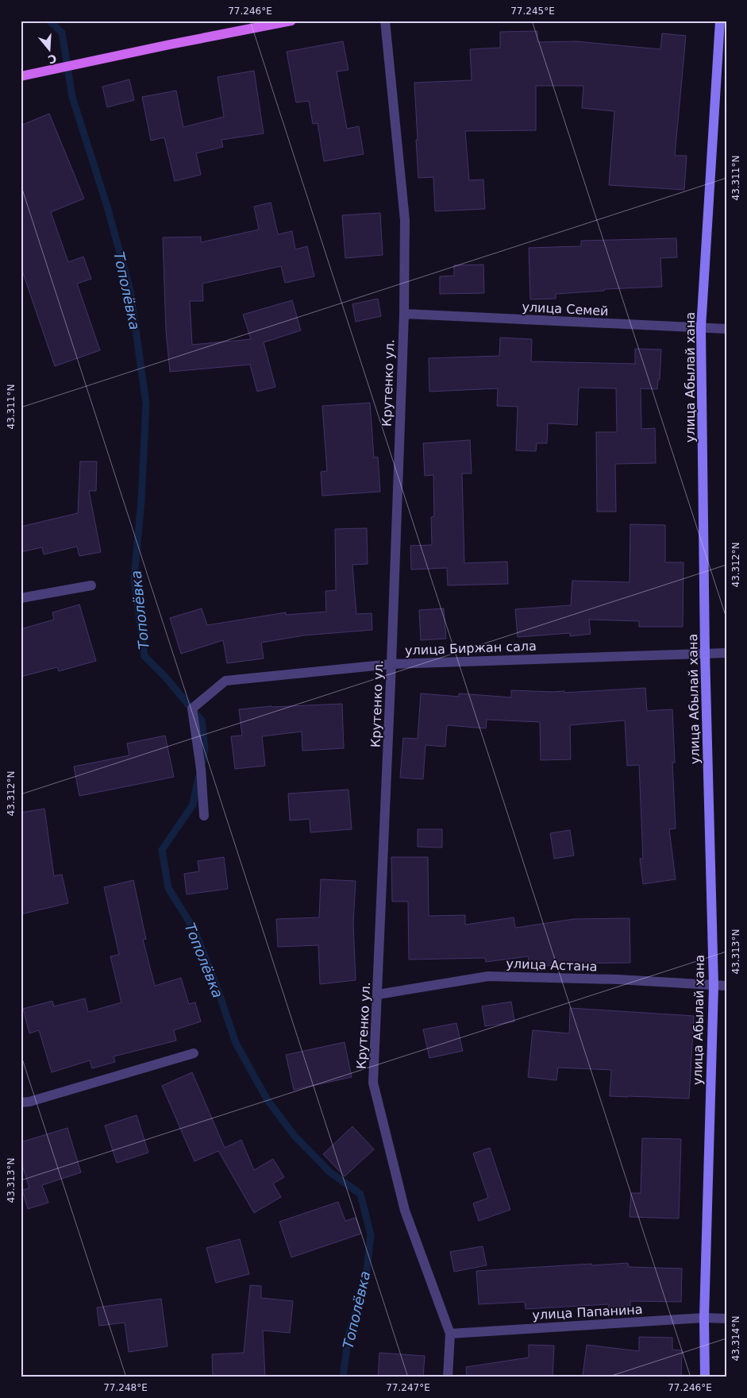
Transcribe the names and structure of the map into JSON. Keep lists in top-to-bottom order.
{
  "streets": {
    "street": [
      "улица Семей",
      "улица Абылай хана",
      "Крутенко ул.",
      "улица Биржан сала",
      "улица Астана",
      "улица Папанина"
    ]
  },
  "crossings": [
    ["улица Семей", "улица Абылай хана"],
    ["улица Семей", "Крутенко ул."],
    ["улица Абылай хана", "улица Биржан сала"],
    ["улица Абылай хана", "улица Астана"],
    ["улица Абылай хана", "улица Папанина"],
    ["Крутенко ул.", "улица Биржан сала"],
    ["Крутенко ул.", "улица Астана"],
    ["Крутенко ул.", "улица Папанина"]
  ],
  "water": ["Тополёвка"],
  "north": "bottom",
  "coordinates": [
    "77.246°E",
    "77.245°E",
    "43.311°N",
    "43.312°N",
    "43.313°N",
    "43.314°N",
    "77.248°E",
    "77.247°E"
  ]
}
